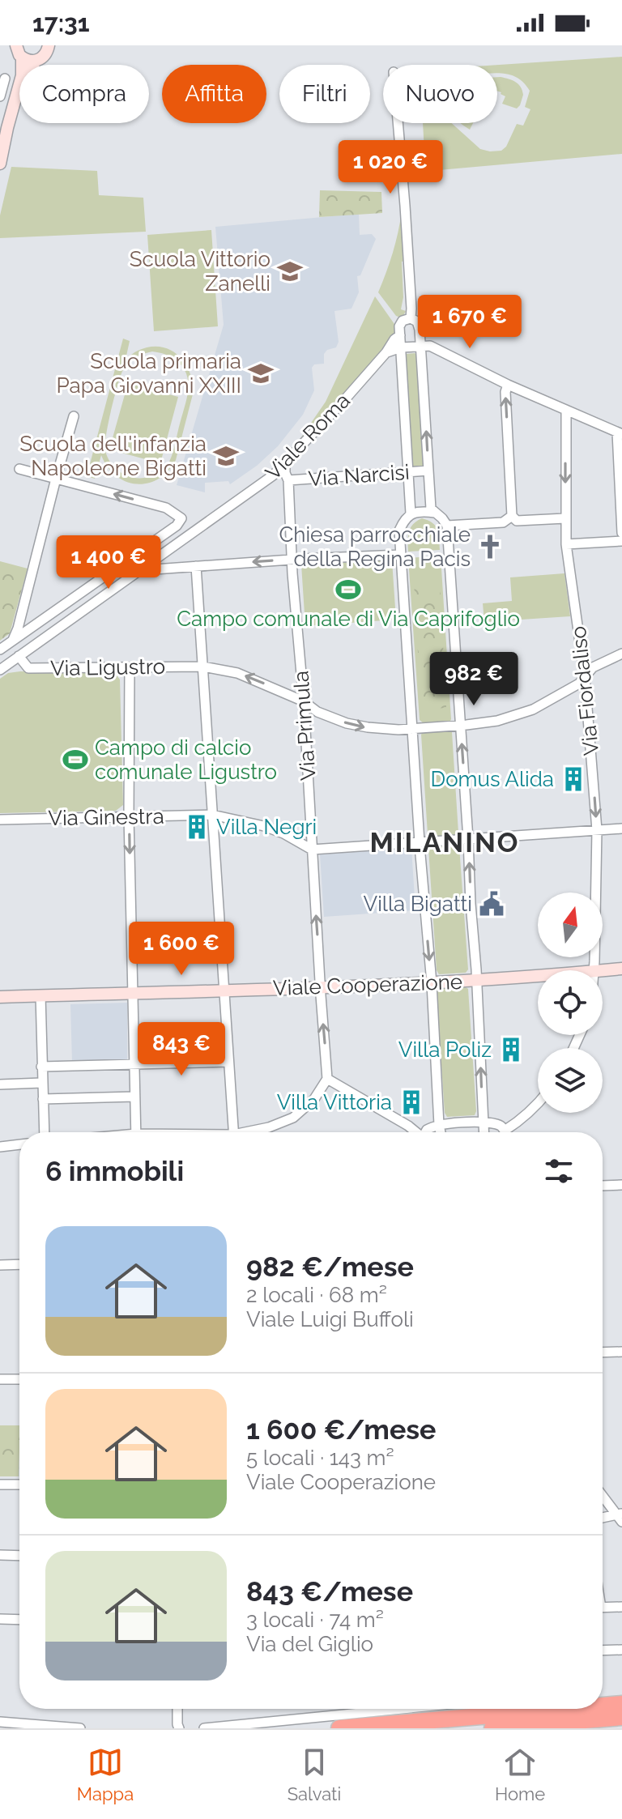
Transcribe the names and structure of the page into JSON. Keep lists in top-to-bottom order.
{
  "streets": {
    "street": [
      "Viale Roma",
      "Via Narcisi",
      "Via Ligustro",
      "Via Fiordaliso",
      "Via Primula",
      "Via Ginestra",
      "Viale Cooperazione"
    ]
  },
  "crossings": [
    ["Viale Roma", "Via Ligustro"],
    ["Viale Roma", "Via Primula"],
    ["Via Narcisi", "Via Primula"],
    ["Via Ligustro", "Via Fiordaliso"],
    ["Via Ligustro", "Via Primula"],
    ["Via Primula", "Via Ginestra"],
    ["Via Primula", "Viale Cooperazione"]
  ],
  "one_way": ["Via Primula"],
  "districts": ["MILANINO"],
  "places": {
    "school or university": ["Scuola Vittorio Zanelli", "Scuola primaria Papa Giovanni XXIII", "Scuola dell'infanzia Napoleone Bigatti"],
    "church": ["Chiesa parrocchiale della Regina Pacis"],
    "sports": ["Campo comunale di Via Caprifoglio", "Campo di calcio comunale Ligustro"],
    "building": [
      "Domus Alida",
      "Villa Negri",
      "Villa Poliz",
      "Villa Vittoria"
    ],
    "public building": ["Villa Bigatti"]
  },
  "north": "top",
  "page": {
    "status": "17:31",
    "chip": [
      "Compra",
      "Affitta",
      "Filtri",
      "Nuovo"
    ],
    "price": [
      "1 020 €",
      "1 670 €",
      "1 400 €",
      "982 €",
      "1 600 €",
      "843 €"
    ],
    "heading": "6 immobili",
    "list": [
      {
        "name": "982 €/mese",
        "note": "2 locali · 68 m² · Viale Luigi Buffoli"
      },
      {
        "name": "1 600 €/mese",
        "note": "5 locali · 143 m² · Viale Cooperazione"
      },
      {
        "name": "843 €/mese",
        "note": "3 locali · 74 m² · Via del Giglio"
      }
    ],
    "tabs": ["Mappa", "Salvati", "Home"]
  }
}
